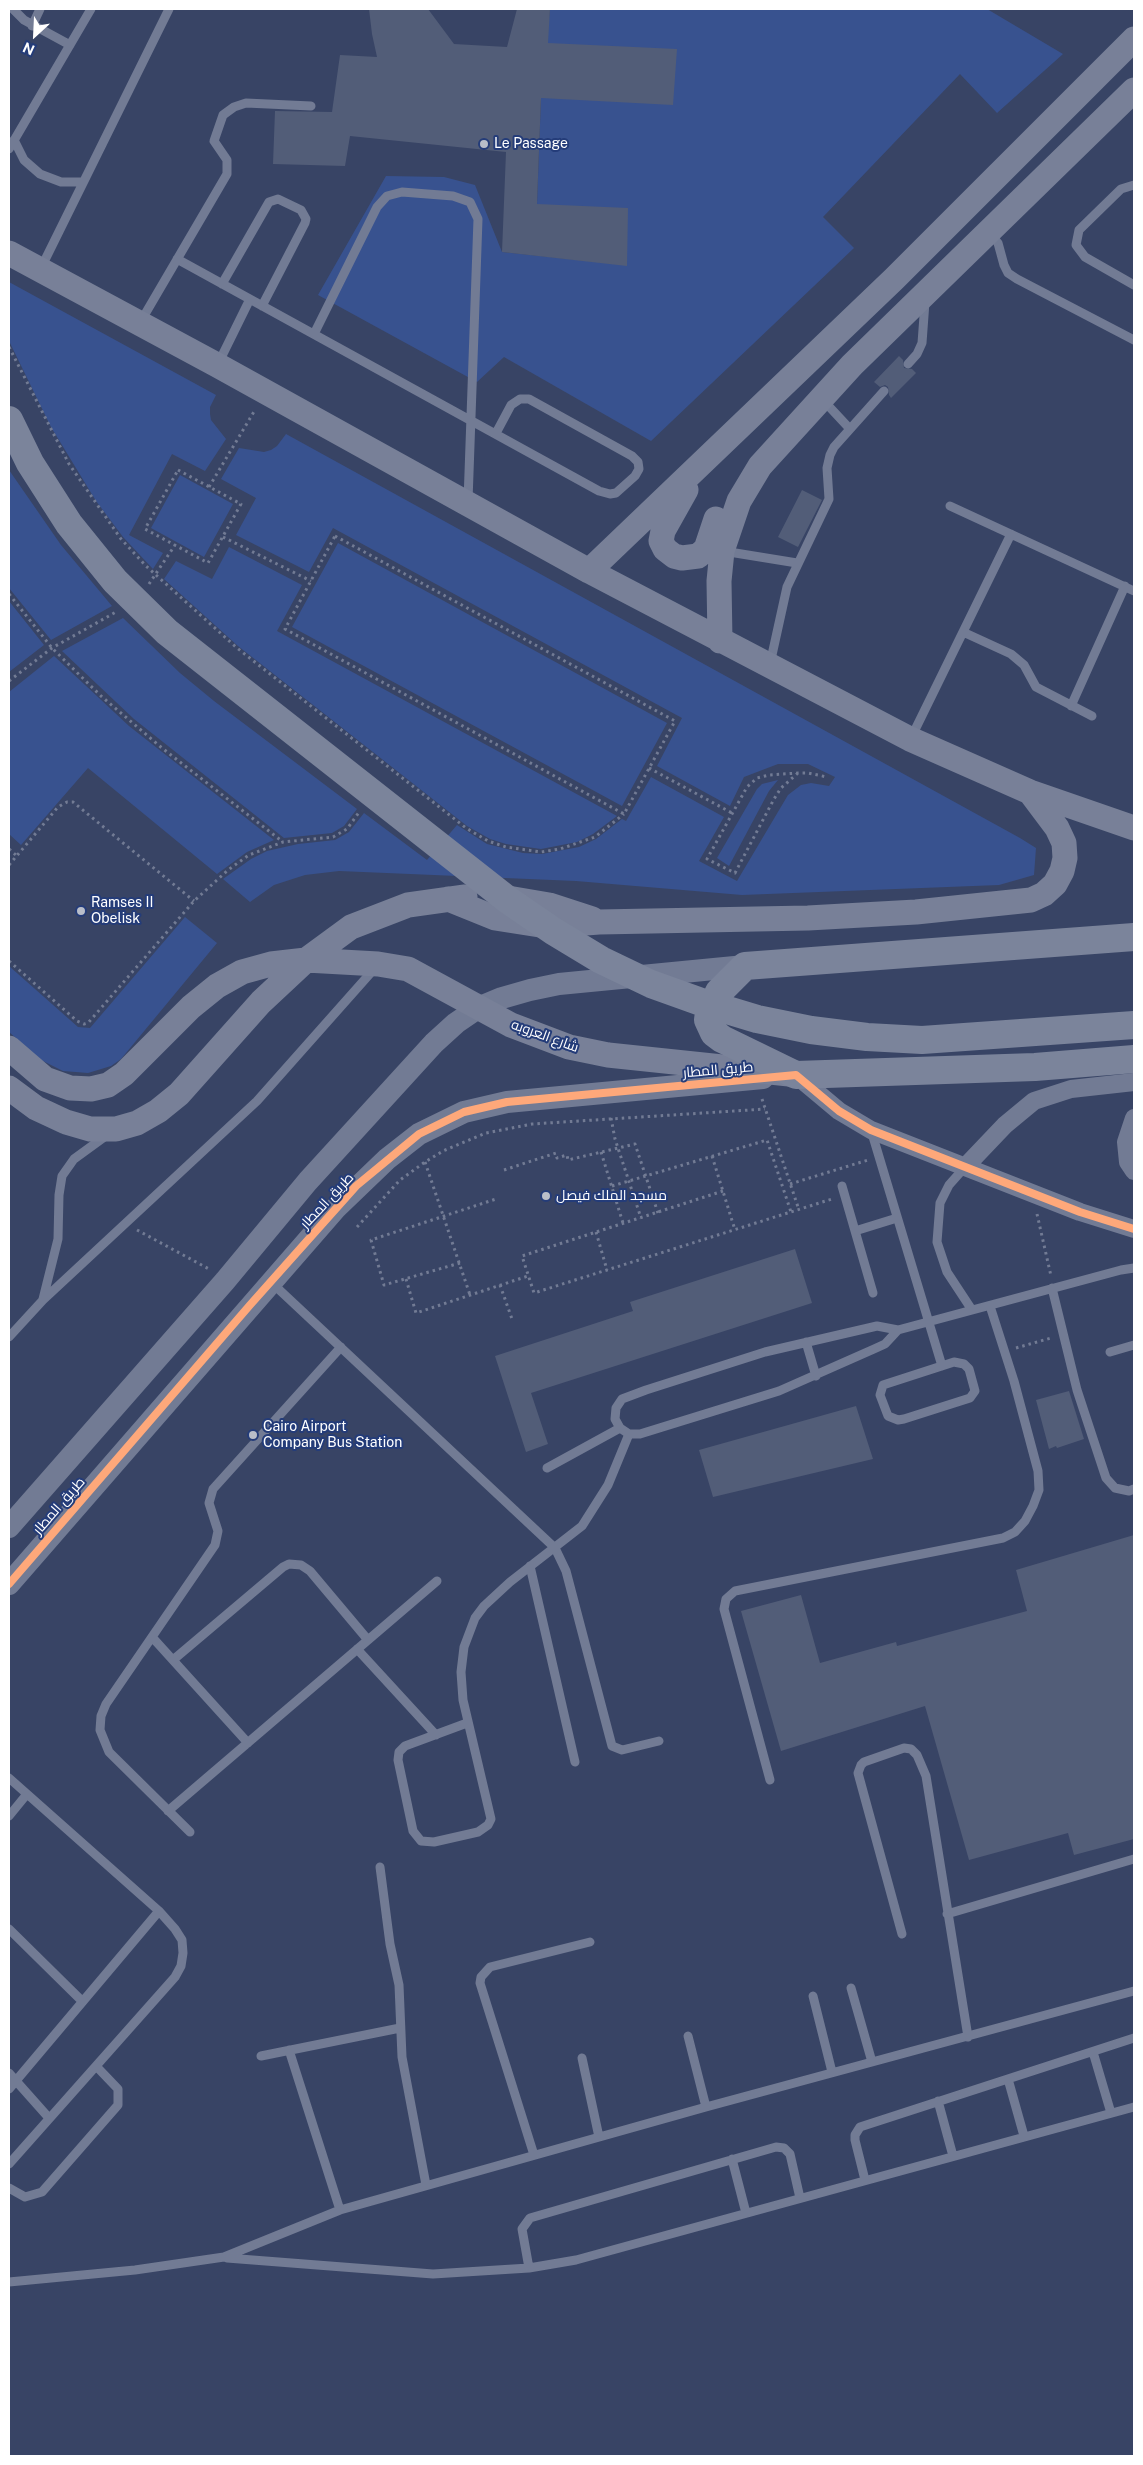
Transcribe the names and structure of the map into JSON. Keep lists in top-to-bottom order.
{
  "streets": {
    "main road": ["شارع العروبه", "طريق المطار"]
  },
  "crossings": [
    ["شارع العروبه", "طريق المطار"]
  ],
  "places": [
    "Le Passage",
    "Ramses II Obelisk",
    "مسجد الملك فيصل",
    "Cairo Airport Company Bus Station"
  ],
  "north": "bottom left"
}
